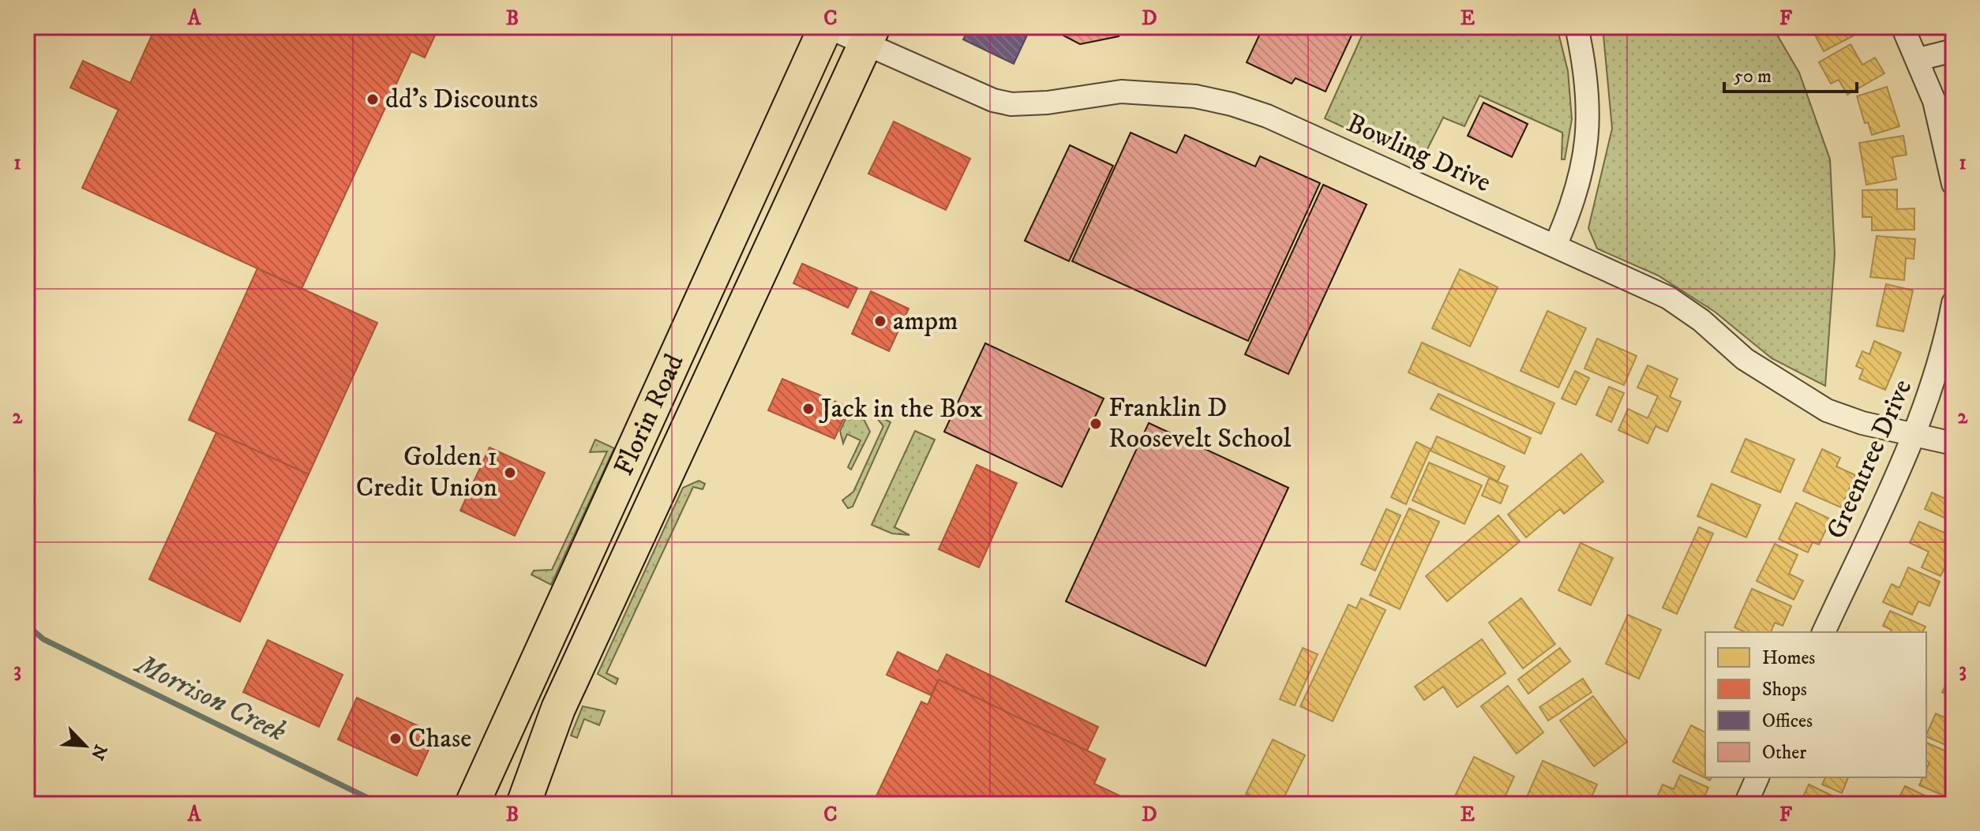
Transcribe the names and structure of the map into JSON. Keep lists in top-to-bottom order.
{
  "streets": {
    "main road": ["Florin Road"],
    "street": ["Bowling Drive", "Greentree Drive"]
  },
  "crossings": [
    ["Bowling Drive", "Florin Road"],
    ["Bowling Drive", "Greentree Drive"]
  ],
  "water": ["Morrison Creek"],
  "places": [
    "dd's Discounts",
    "ampm",
    "Jack in the Box",
    "Franklin D Roosevelt School",
    "Golden 1 Credit Union",
    "Chase"
  ],
  "legend": [
    "Homes",
    "Shops",
    "Offices",
    "Other"
  ],
  "scale_bar": "50 m",
  "north": "bottom right",
  "grid": {
    "columns": [
      "A",
      "B",
      "C",
      "D",
      "E",
      "F"
    ],
    "rows": ["1", "2", "3"]
  }
}
